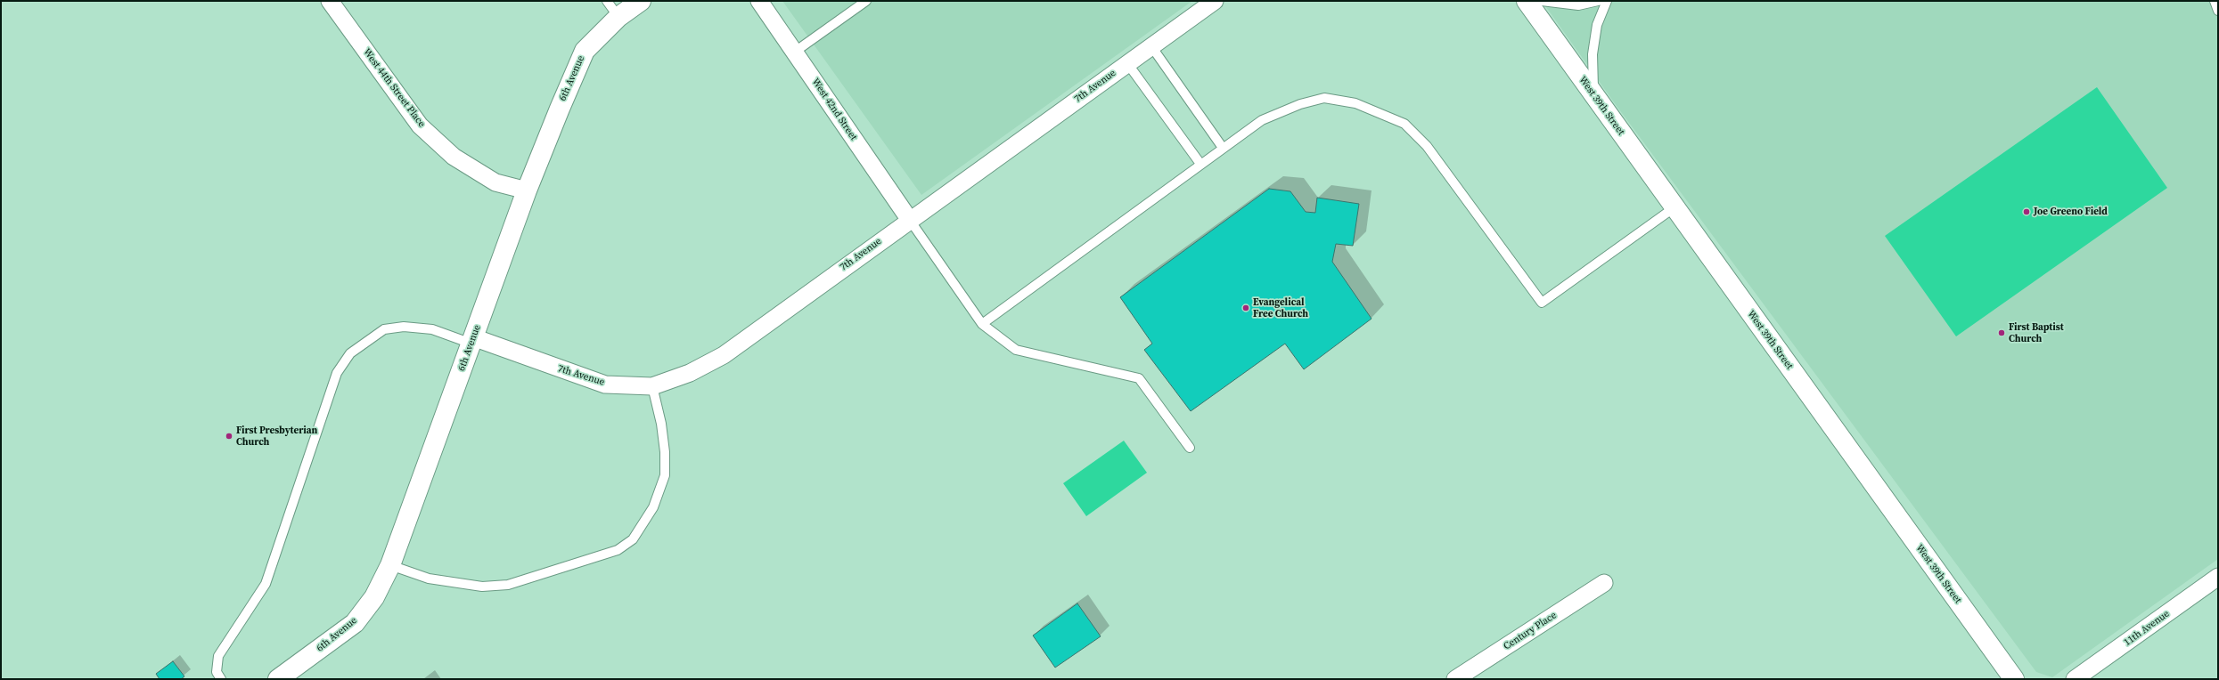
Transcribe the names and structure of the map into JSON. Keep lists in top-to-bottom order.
{
  "streets": {
    "main road": ["6th Avenue", "West 39th Street"],
    "street": [
      "7th Avenue",
      "West 44th Street Place",
      "West 42nd Street",
      "11th Avenue",
      "Century Place"
    ]
  },
  "crossings": [
    ["6th Avenue", "7th Avenue"],
    ["6th Avenue", "West 44th Street Place"],
    ["7th Avenue", "West 42nd Street"]
  ],
  "places": [
    "Joe Greeno Field",
    "Evangelical Free Church",
    "First Baptist Church",
    "First Presbyterian Church"
  ]
}
